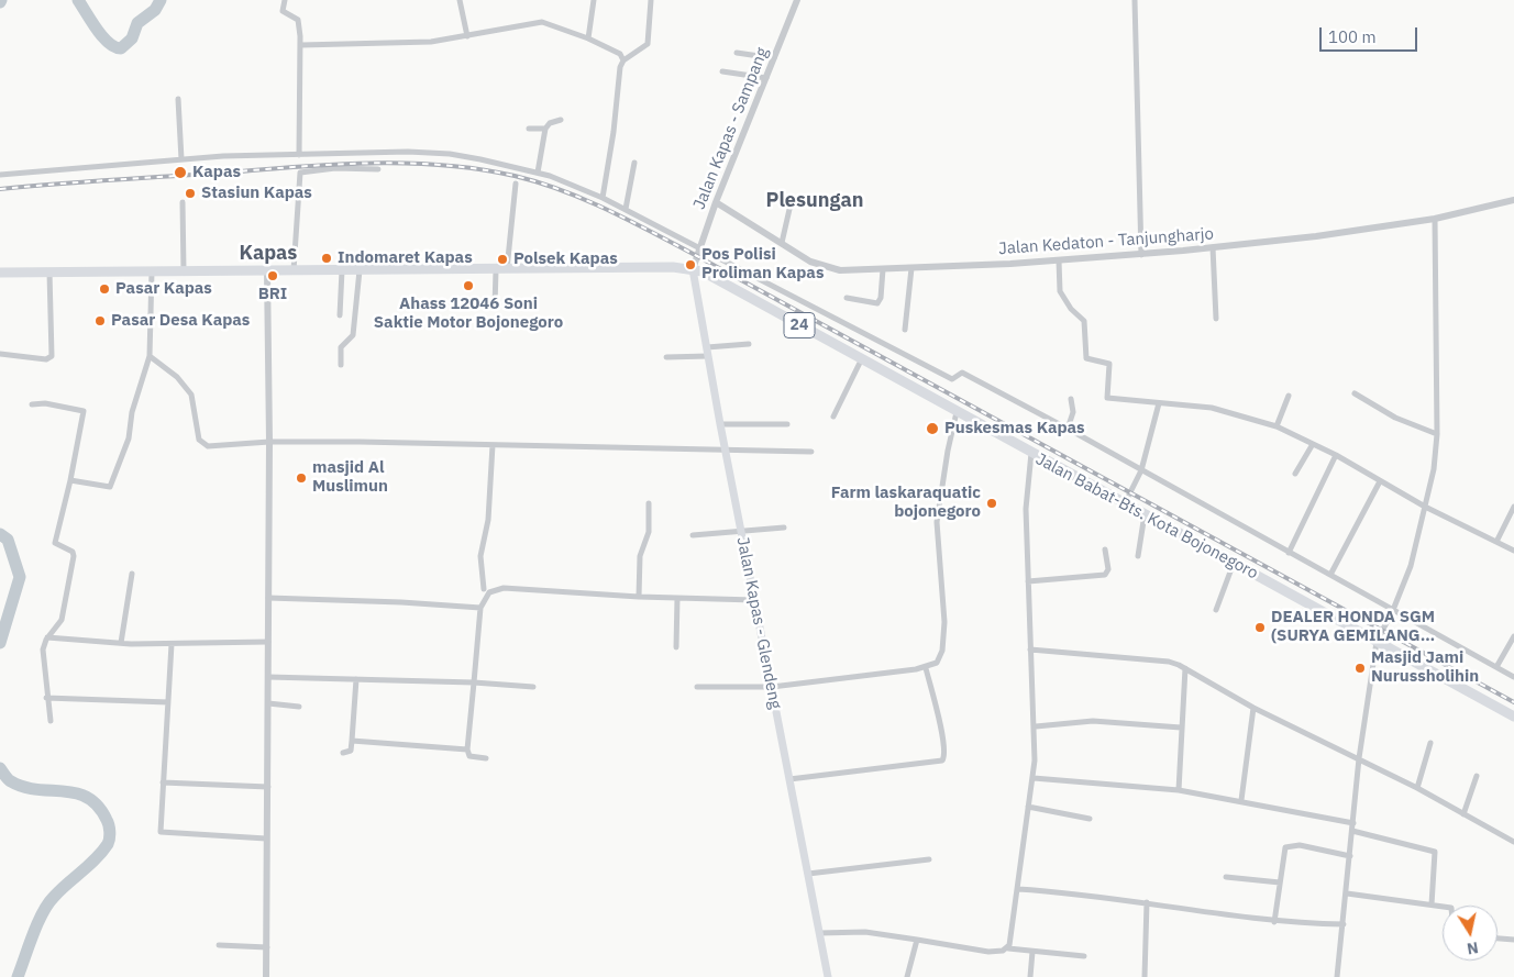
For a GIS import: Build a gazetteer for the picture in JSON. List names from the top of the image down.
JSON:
{
  "streets": {
    "highway": ["24", "Jalan Babat-Bts. Kota Bojonegoro"],
    "main road": ["Jalan Kapas - Glendeng"],
    "street": ["Jalan Kapas - Sampang", "Jalan Kedaton - Tanjungharjo"]
  },
  "crossings": [
    ["Jalan Kapas - Sampang", "Jalan Kedaton - Tanjungharjo"],
    ["Jalan Kapas - Sampang", "Jalan Babat-Bts. Kota Bojonegoro"],
    ["Jalan Kapas - Sampang", "Jalan Kapas - Glendeng"],
    ["Jalan Babat-Bts. Kota Bojonegoro", "Jalan Kapas - Glendeng"]
  ],
  "districts": ["Plesungan", "Kapas"],
  "places": [
    "Kapas",
    "Stasiun Kapas",
    "Indomaret Kapas",
    "Polsek Kapas",
    "Pos Polisi Proliman Kapas",
    "BRI",
    "Ahass 12046 Soni Saktie Motor Bojonegoro",
    "Pasar Kapas",
    "Pasar Desa Kapas",
    "Puskesmas Kapas",
    "masjid Al Muslimun",
    "Farm laskaraquatic bojonegoro",
    "DEALER HONDA SGM (SURYA GEMILANG…",
    "Masjid Jami Nurussholihin"
  ],
  "scale_bar": "100 m",
  "north": "bottom"
}
